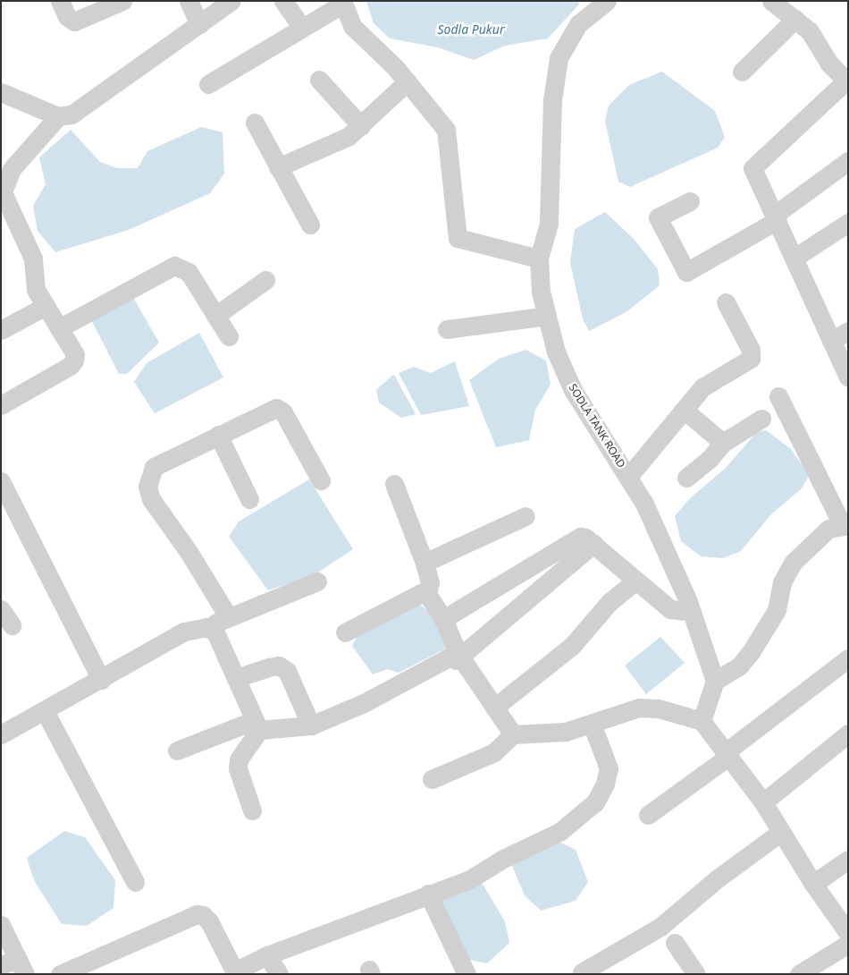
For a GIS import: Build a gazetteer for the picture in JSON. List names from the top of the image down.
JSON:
{
  "streets": {
    "street": ["SODLA TANK ROAD"]
  },
  "water": ["Sodla Pukur"]
}
